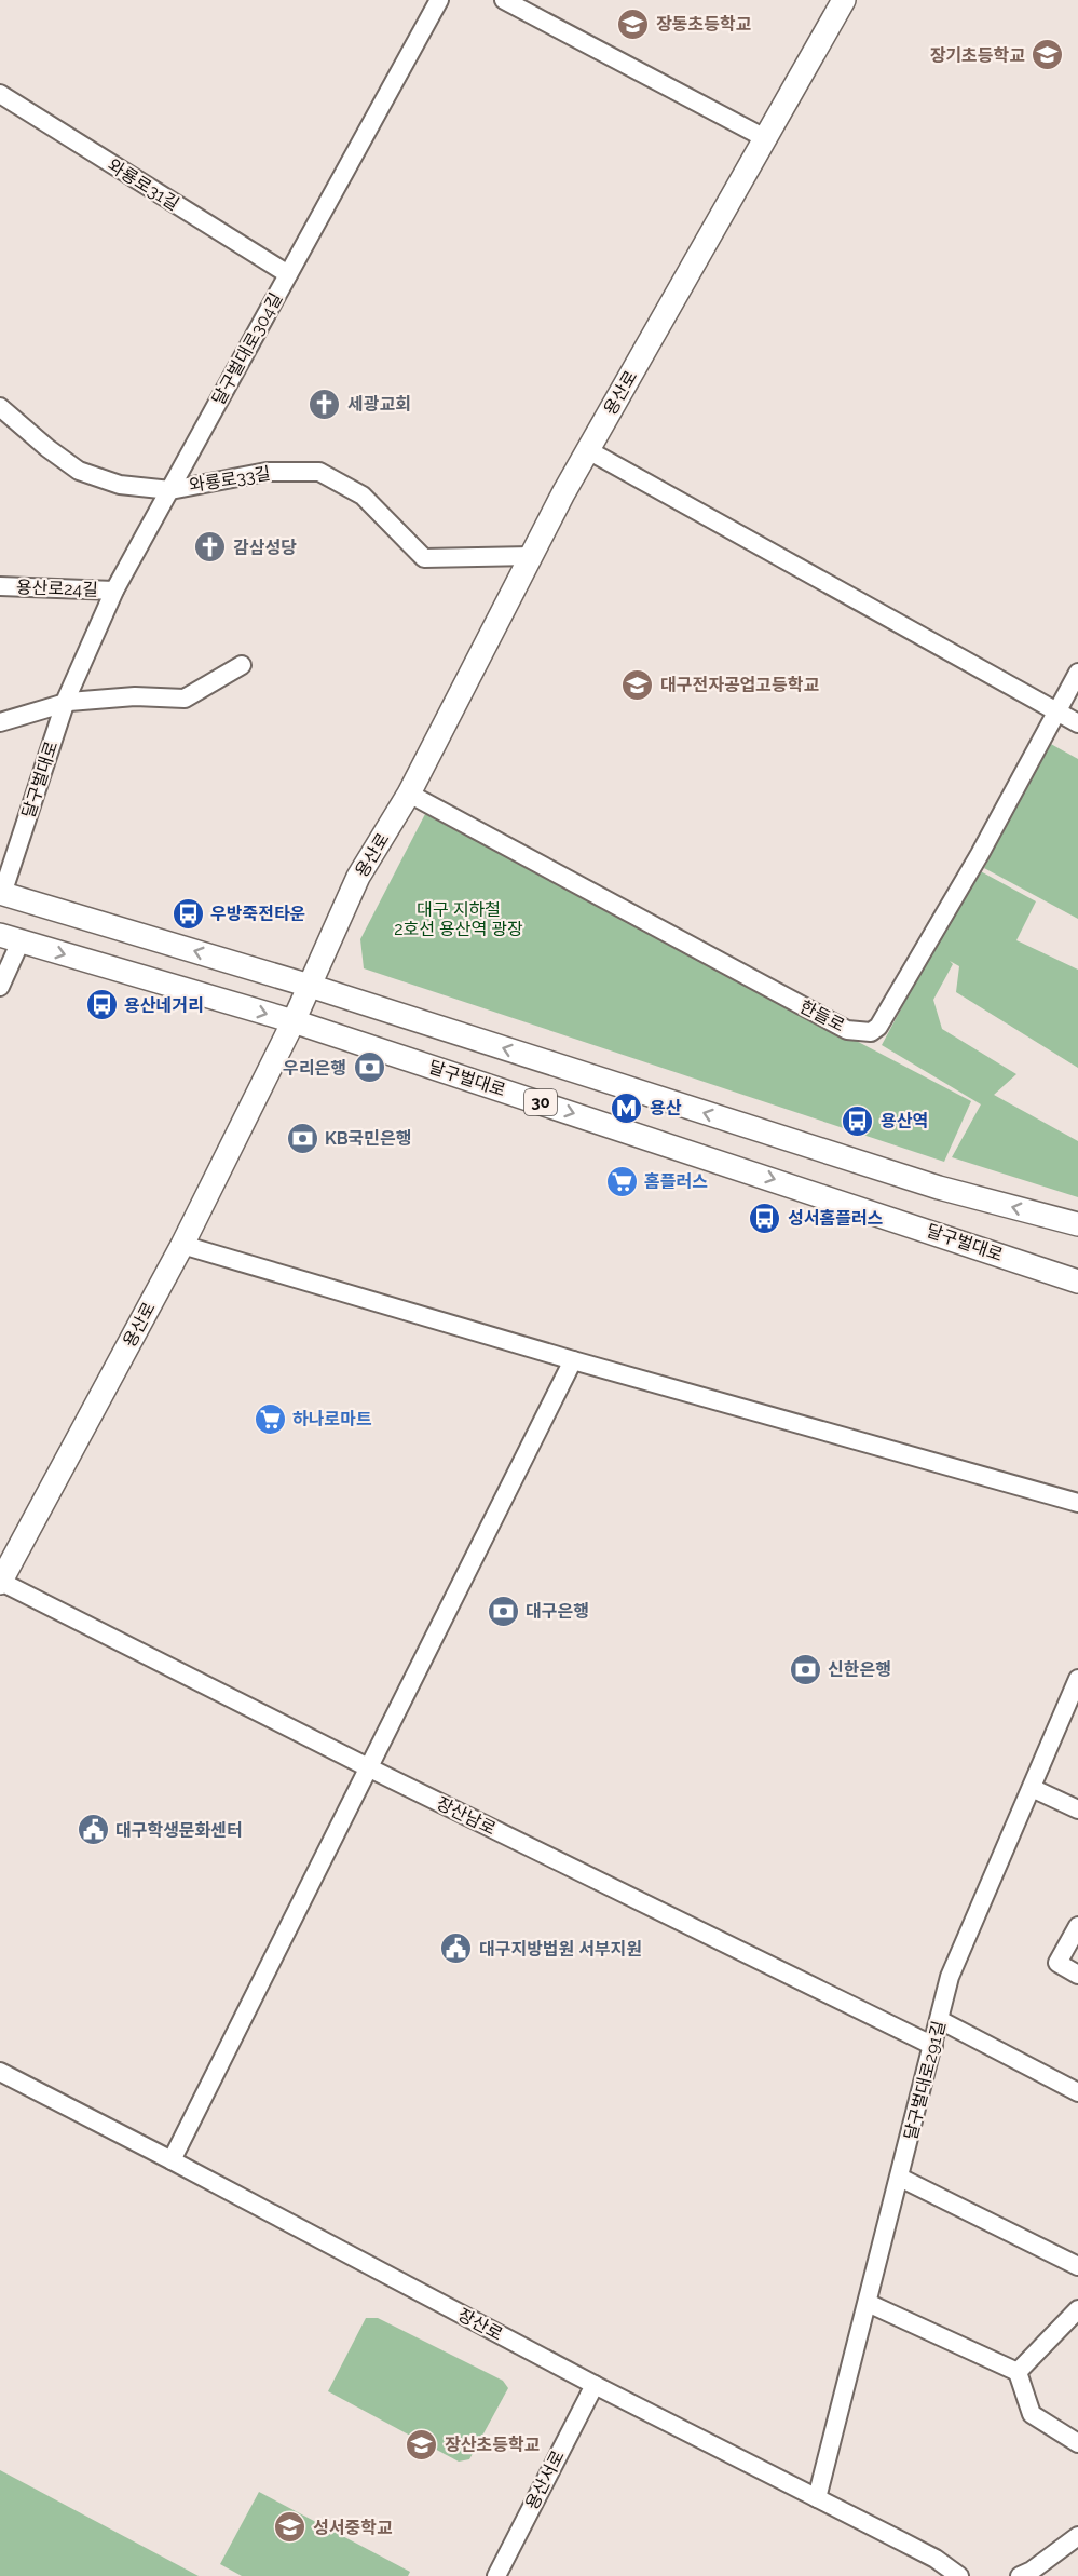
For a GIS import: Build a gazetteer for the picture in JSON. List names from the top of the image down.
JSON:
{
  "streets": {
    "main road": ["용산로", "달구벌대로", "30"],
    "street": [
      "와룡로31길",
      "달구벌대로304길",
      "와룡로33길",
      "용산로24길",
      "한들로",
      "장산남로",
      "달구벌대로291길",
      "장산로",
      "용산서로"
    ]
  },
  "crossings": [
    ["와룡로31길", "달구벌대로304길"],
    ["달구벌대로304길", "와룡로33길"],
    ["달구벌대로304길", "용산로24길"],
    ["달구벌대로304길", "달구벌대로"],
    ["용산로", "와룡로33길"],
    ["용산로", "달구벌대로"],
    ["용산로", "한들로"],
    ["용산로", "장산남로"],
    ["장산남로", "달구벌대로291길"],
    ["달구벌대로291길", "장산로"],
    ["장산로", "용산서로"]
  ],
  "parks": ["대구 지하철 2호선 용산역 광장"],
  "places": {
    "school or university": [
      "장동초등학교",
      "장기초등학교",
      "대구전자공업고등학교",
      "장산초등학교",
      "성서중학교"
    ],
    "church": ["세광교회", "감삼성당"],
    "bus stop": [
      "우방죽전타운",
      "용산네거리",
      "용산역",
      "성서홈플러스"
    ],
    "bank": [
      "우리은행",
      "KB국민은행",
      "대구은행",
      "신한은행"
    ],
    "metro station": ["용산"],
    "supermarket": ["홈플러스", "하나로마트"],
    "public building": ["대구학생문화센터", "대구지방법원 서부지원"]
  }
}
